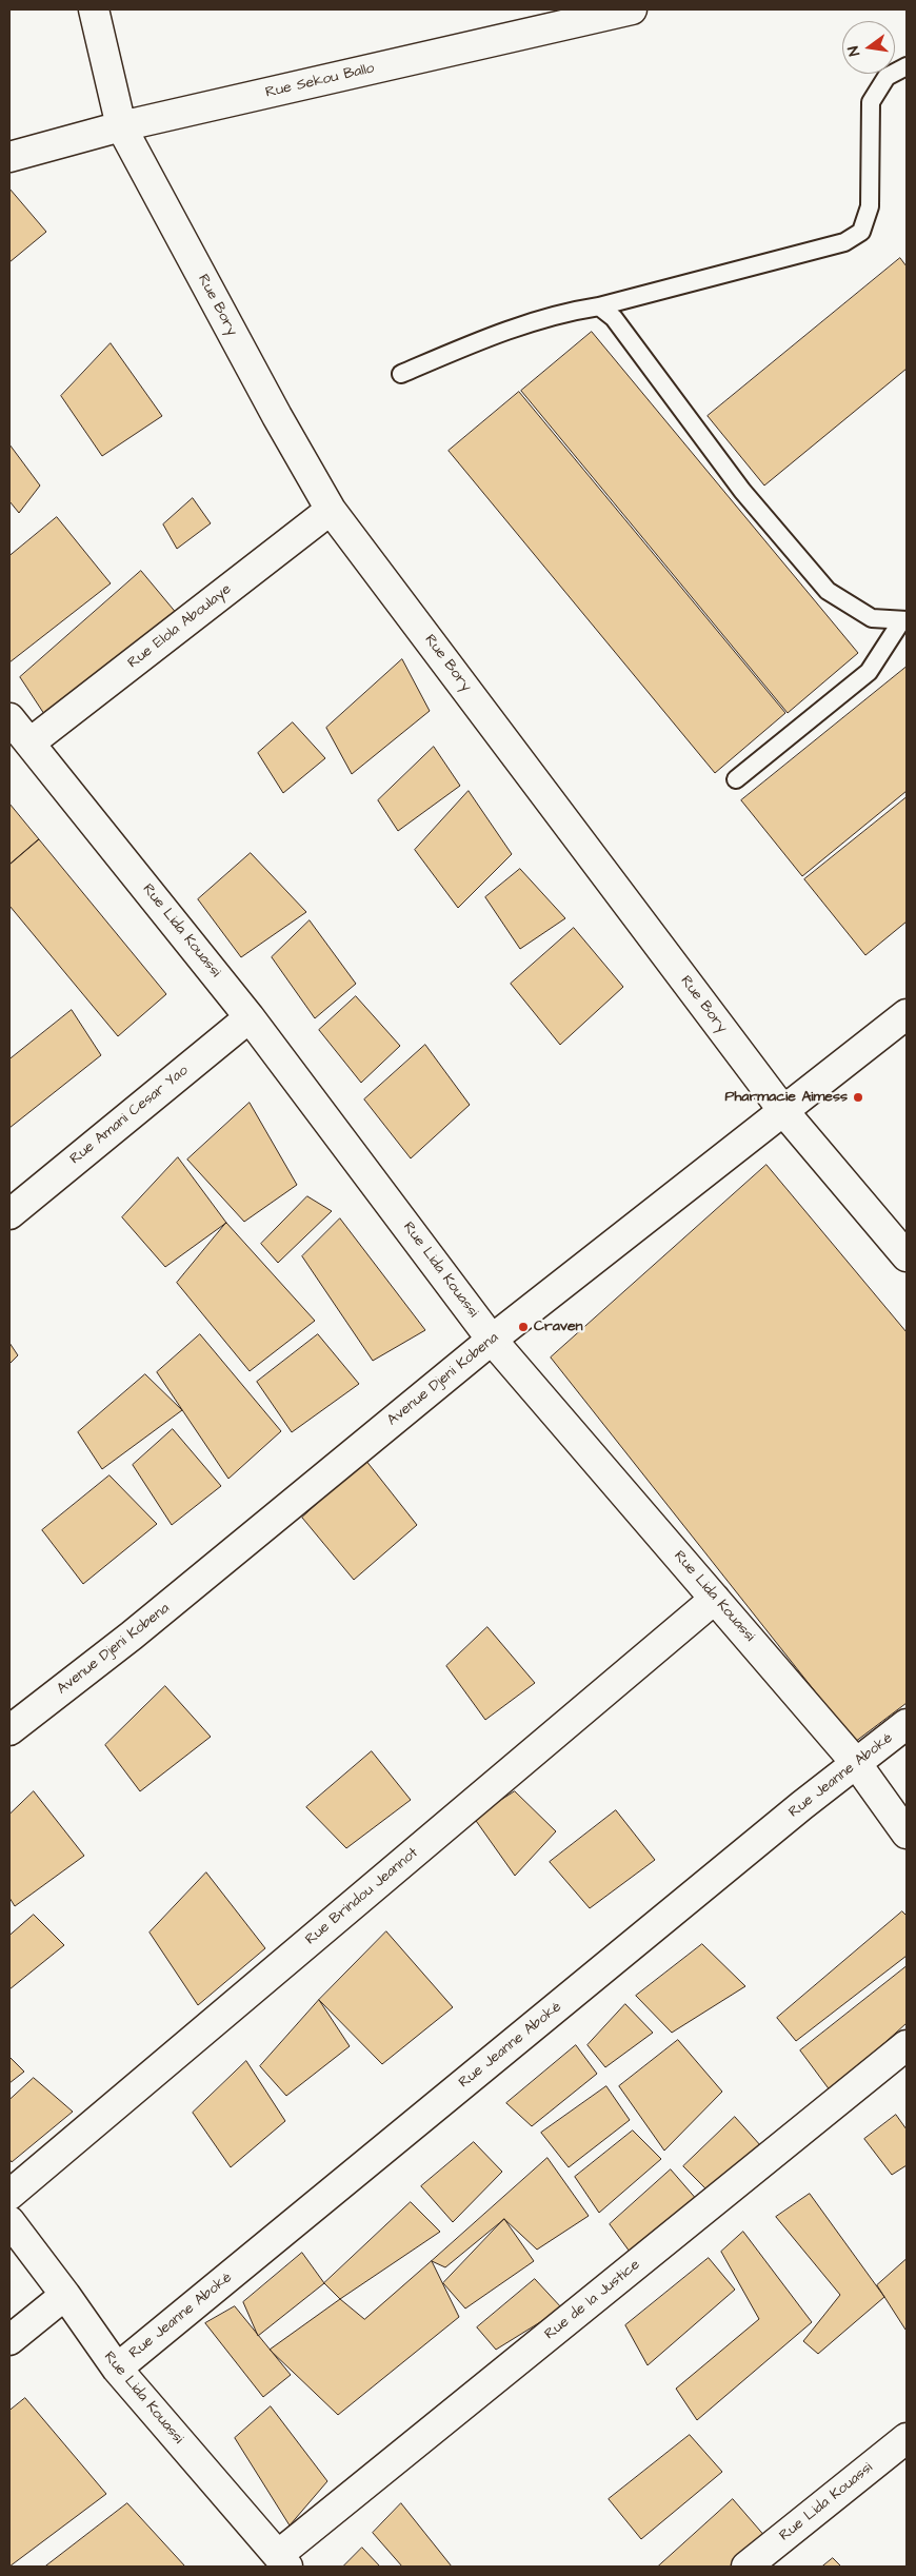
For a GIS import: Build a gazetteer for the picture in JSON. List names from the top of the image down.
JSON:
{
  "streets": {
    "street": [
      "Rue Sekou Ballo",
      "Rue Bory",
      "Rue Elola Aboulaye",
      "Rue Lida Kouassi",
      "Rue Amani Cesar Yao",
      "Avenue Djeni Kobena",
      "Rue Jeanne Aboké",
      "Rue Brindou Jeannot",
      "Rue de la Justice"
    ]
  },
  "crossings": [
    ["Rue Sekou Ballo", "Rue Bory"],
    ["Rue Bory", "Rue Elola Aboulaye"],
    ["Rue Bory", "Avenue Djeni Kobena"],
    ["Rue Elola Aboulaye", "Rue Lida Kouassi"],
    ["Rue Lida Kouassi", "Rue Amani Cesar Yao"],
    ["Rue Lida Kouassi", "Avenue Djeni Kobena"],
    ["Rue Lida Kouassi", "Rue Jeanne Aboké"],
    ["Rue Lida Kouassi", "Rue Brindou Jeannot"],
    ["Rue Lida Kouassi", "Rue de la Justice"]
  ],
  "places": ["Pharmacie Aimess", "Craven"],
  "north": "left"
}
